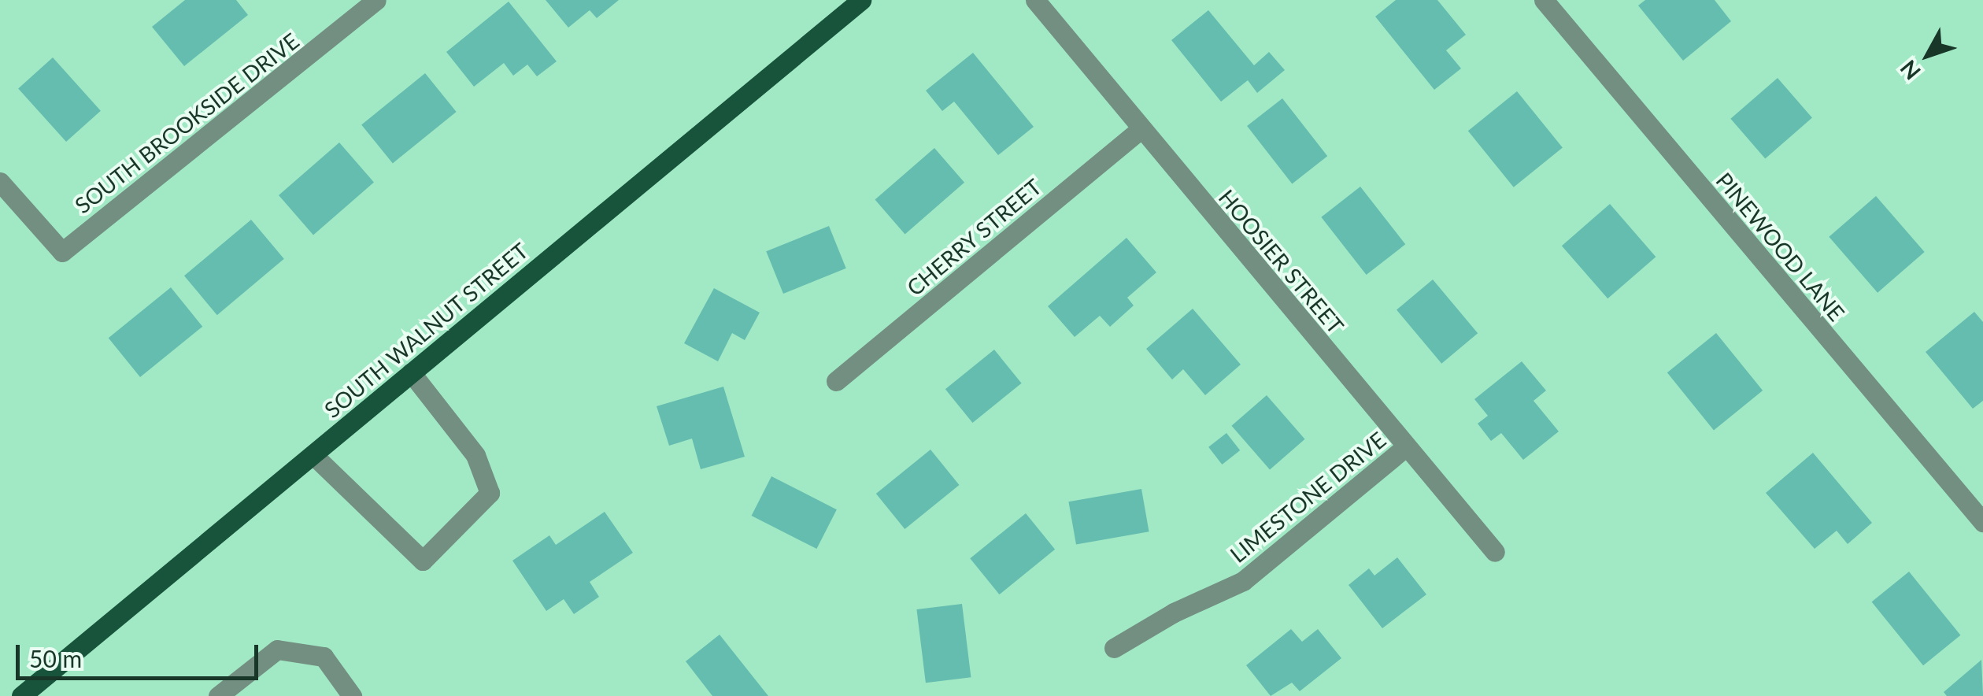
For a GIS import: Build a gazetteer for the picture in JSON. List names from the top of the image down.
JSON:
{
  "streets": {
    "main road": ["SOUTH WALNUT STREET"],
    "street": [
      "SOUTH BROOKSIDE DRIVE",
      "CHERRY STREET",
      "PINEWOOD LANE",
      "HOOSIER STREET",
      "LIMESTONE DRIVE"
    ]
  },
  "crossings": [
    ["CHERRY STREET", "HOOSIER STREET"],
    ["HOOSIER STREET", "LIMESTONE DRIVE"]
  ],
  "scale_bar": "50 m",
  "north": "bottom left"
}
